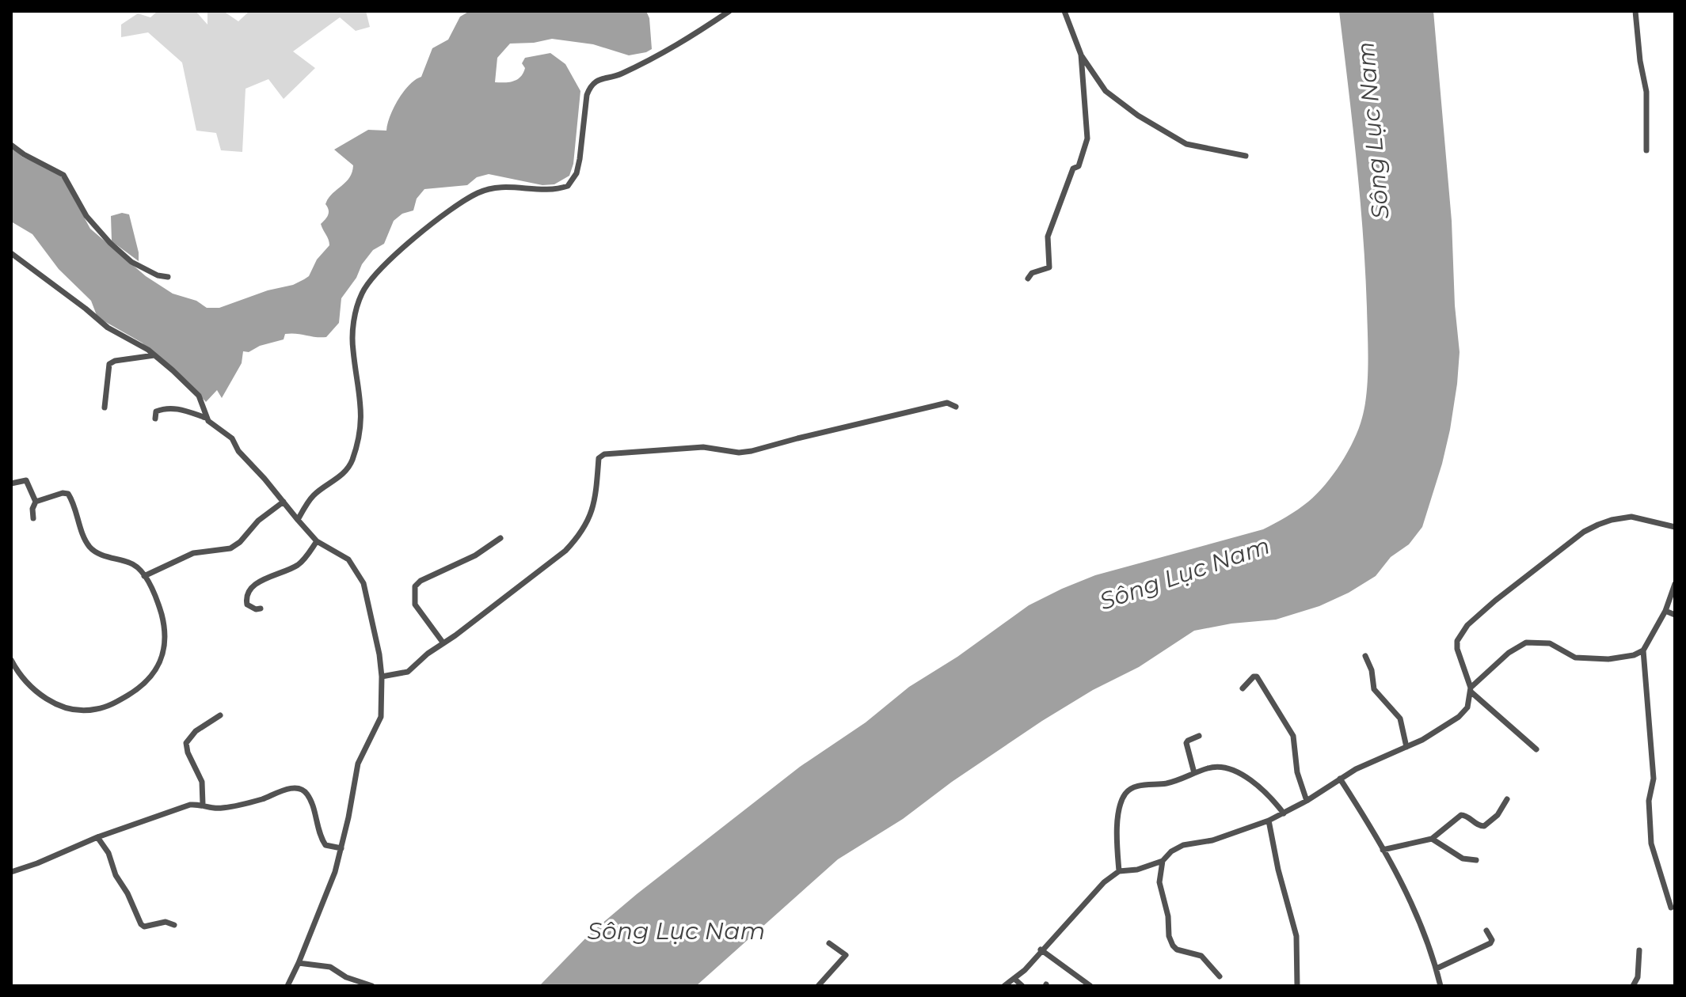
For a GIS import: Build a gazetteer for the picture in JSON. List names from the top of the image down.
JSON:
{
  "water": ["Sông Lục Nam"]
}
